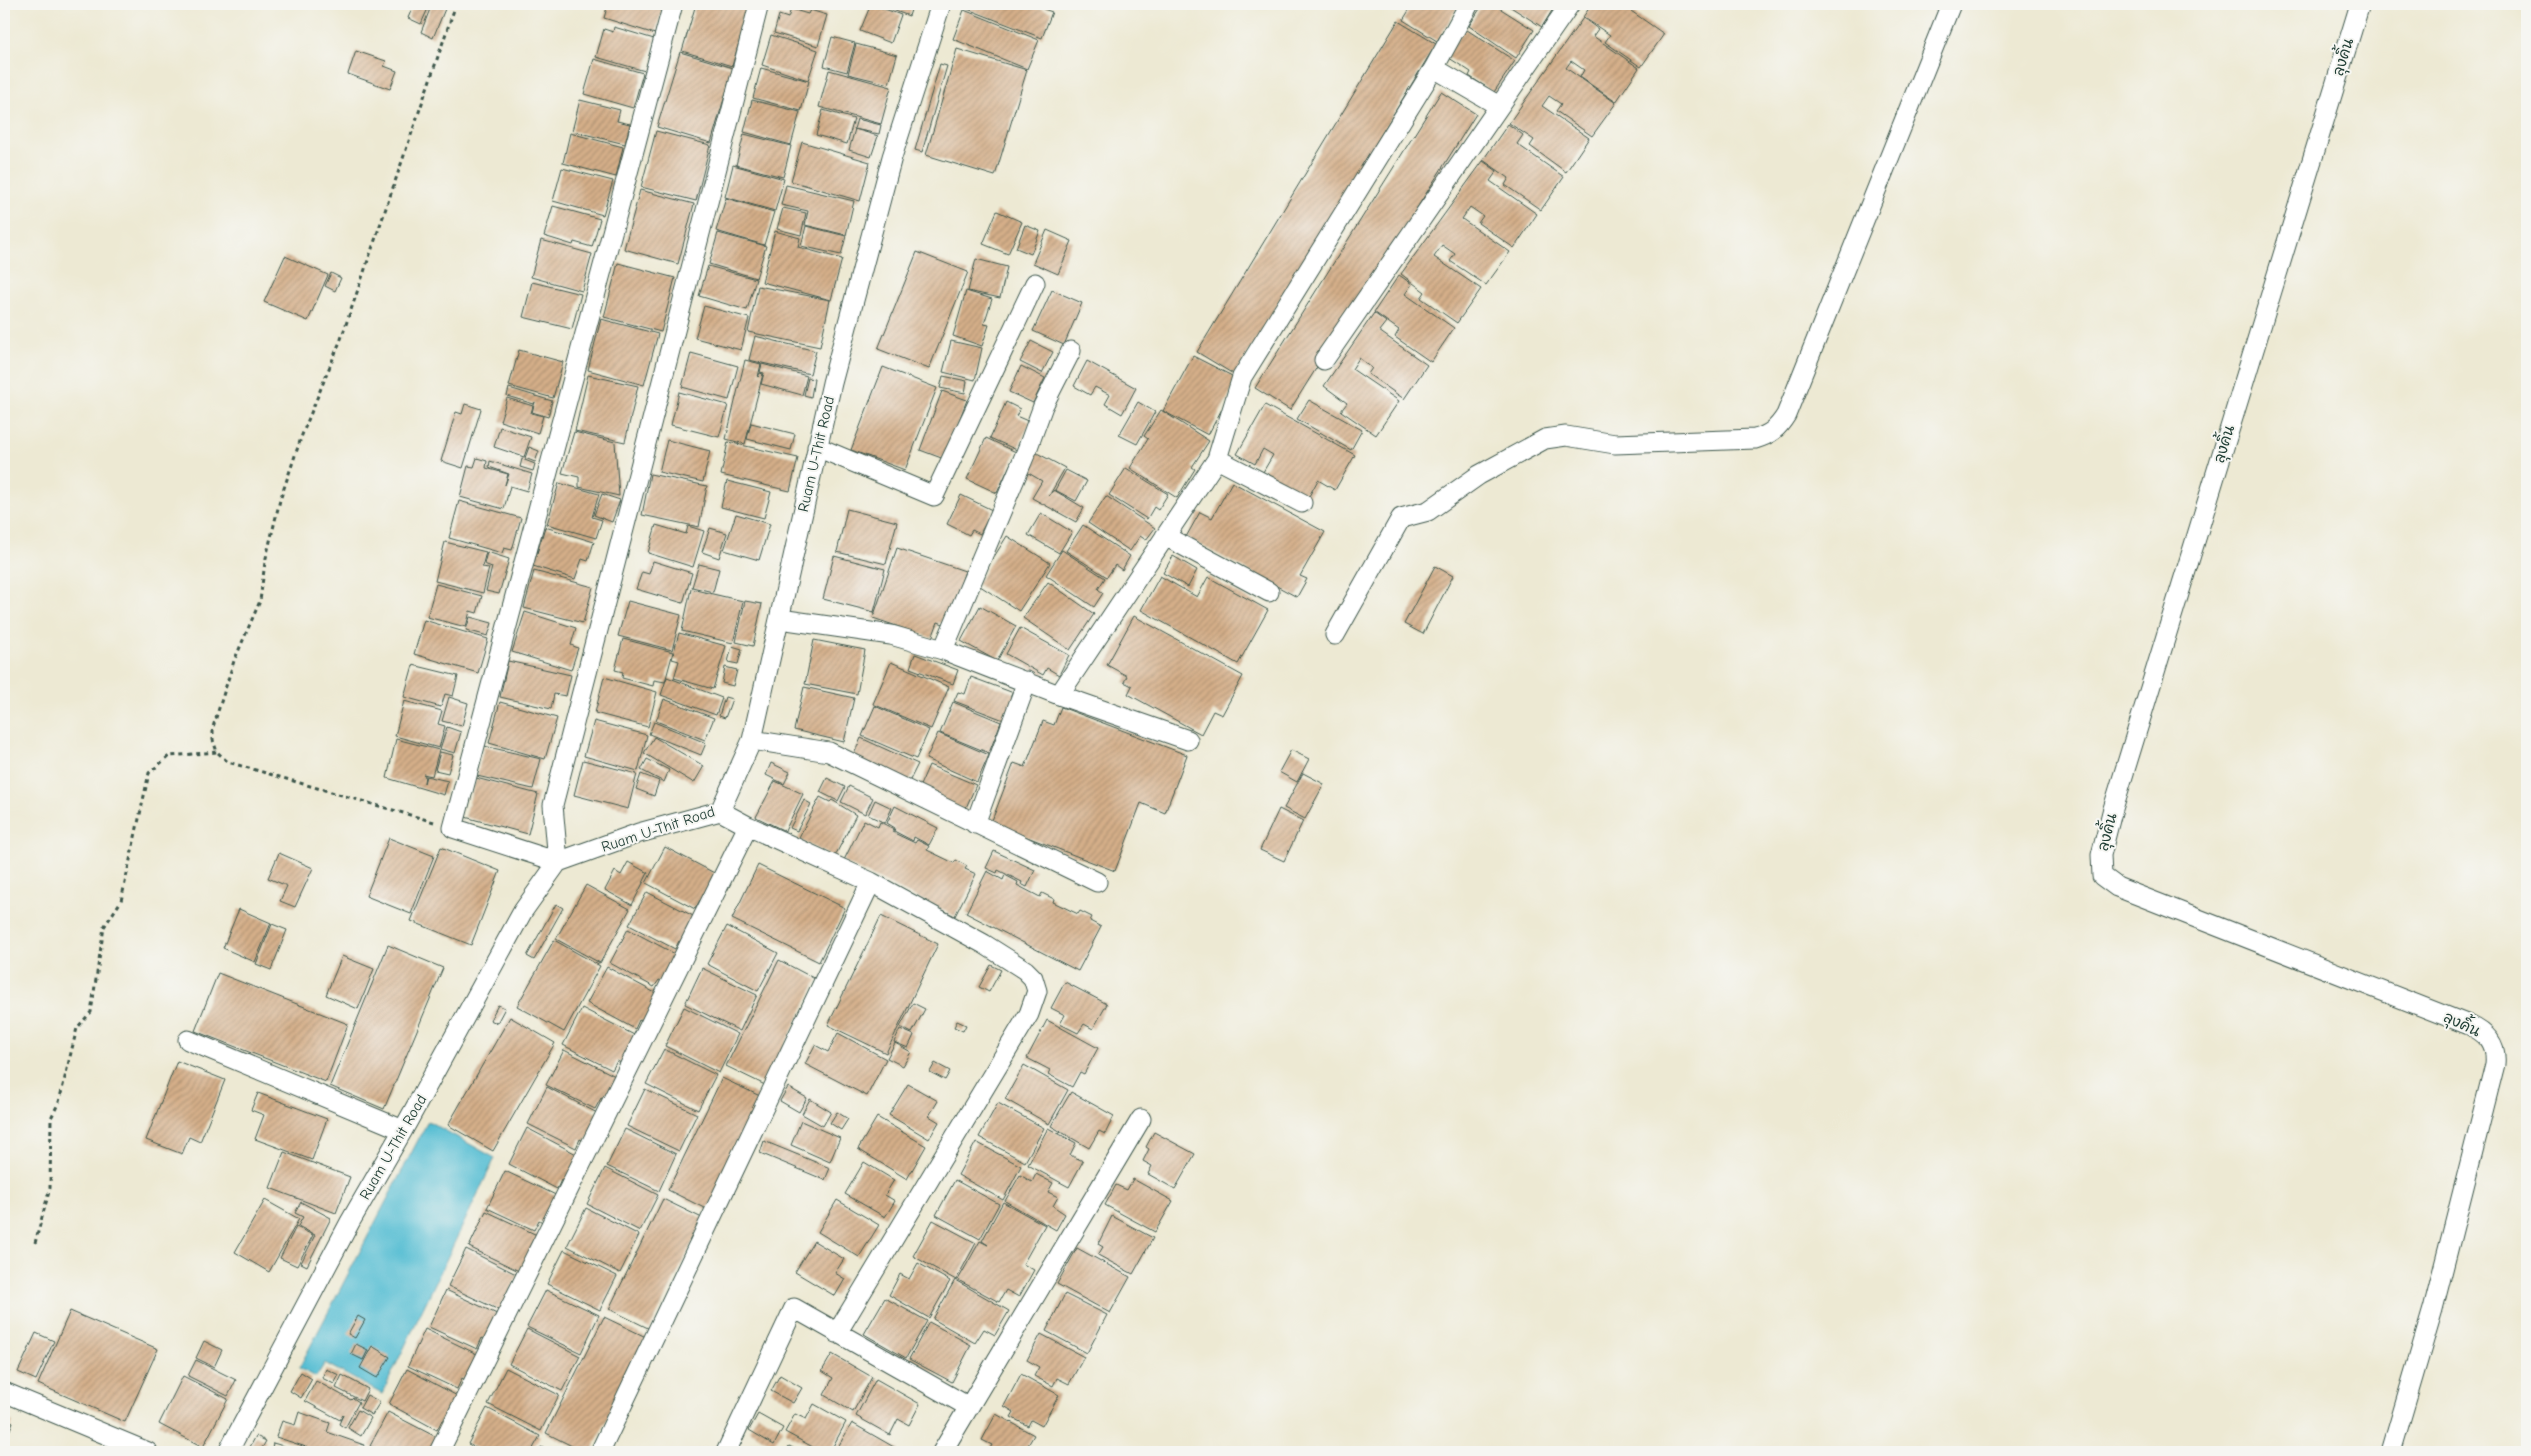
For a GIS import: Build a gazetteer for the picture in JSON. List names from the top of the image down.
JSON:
{
  "streets": {
    "street": ["ลุงคิ้น", "Ruam U-Thit Road"]
  }
}
